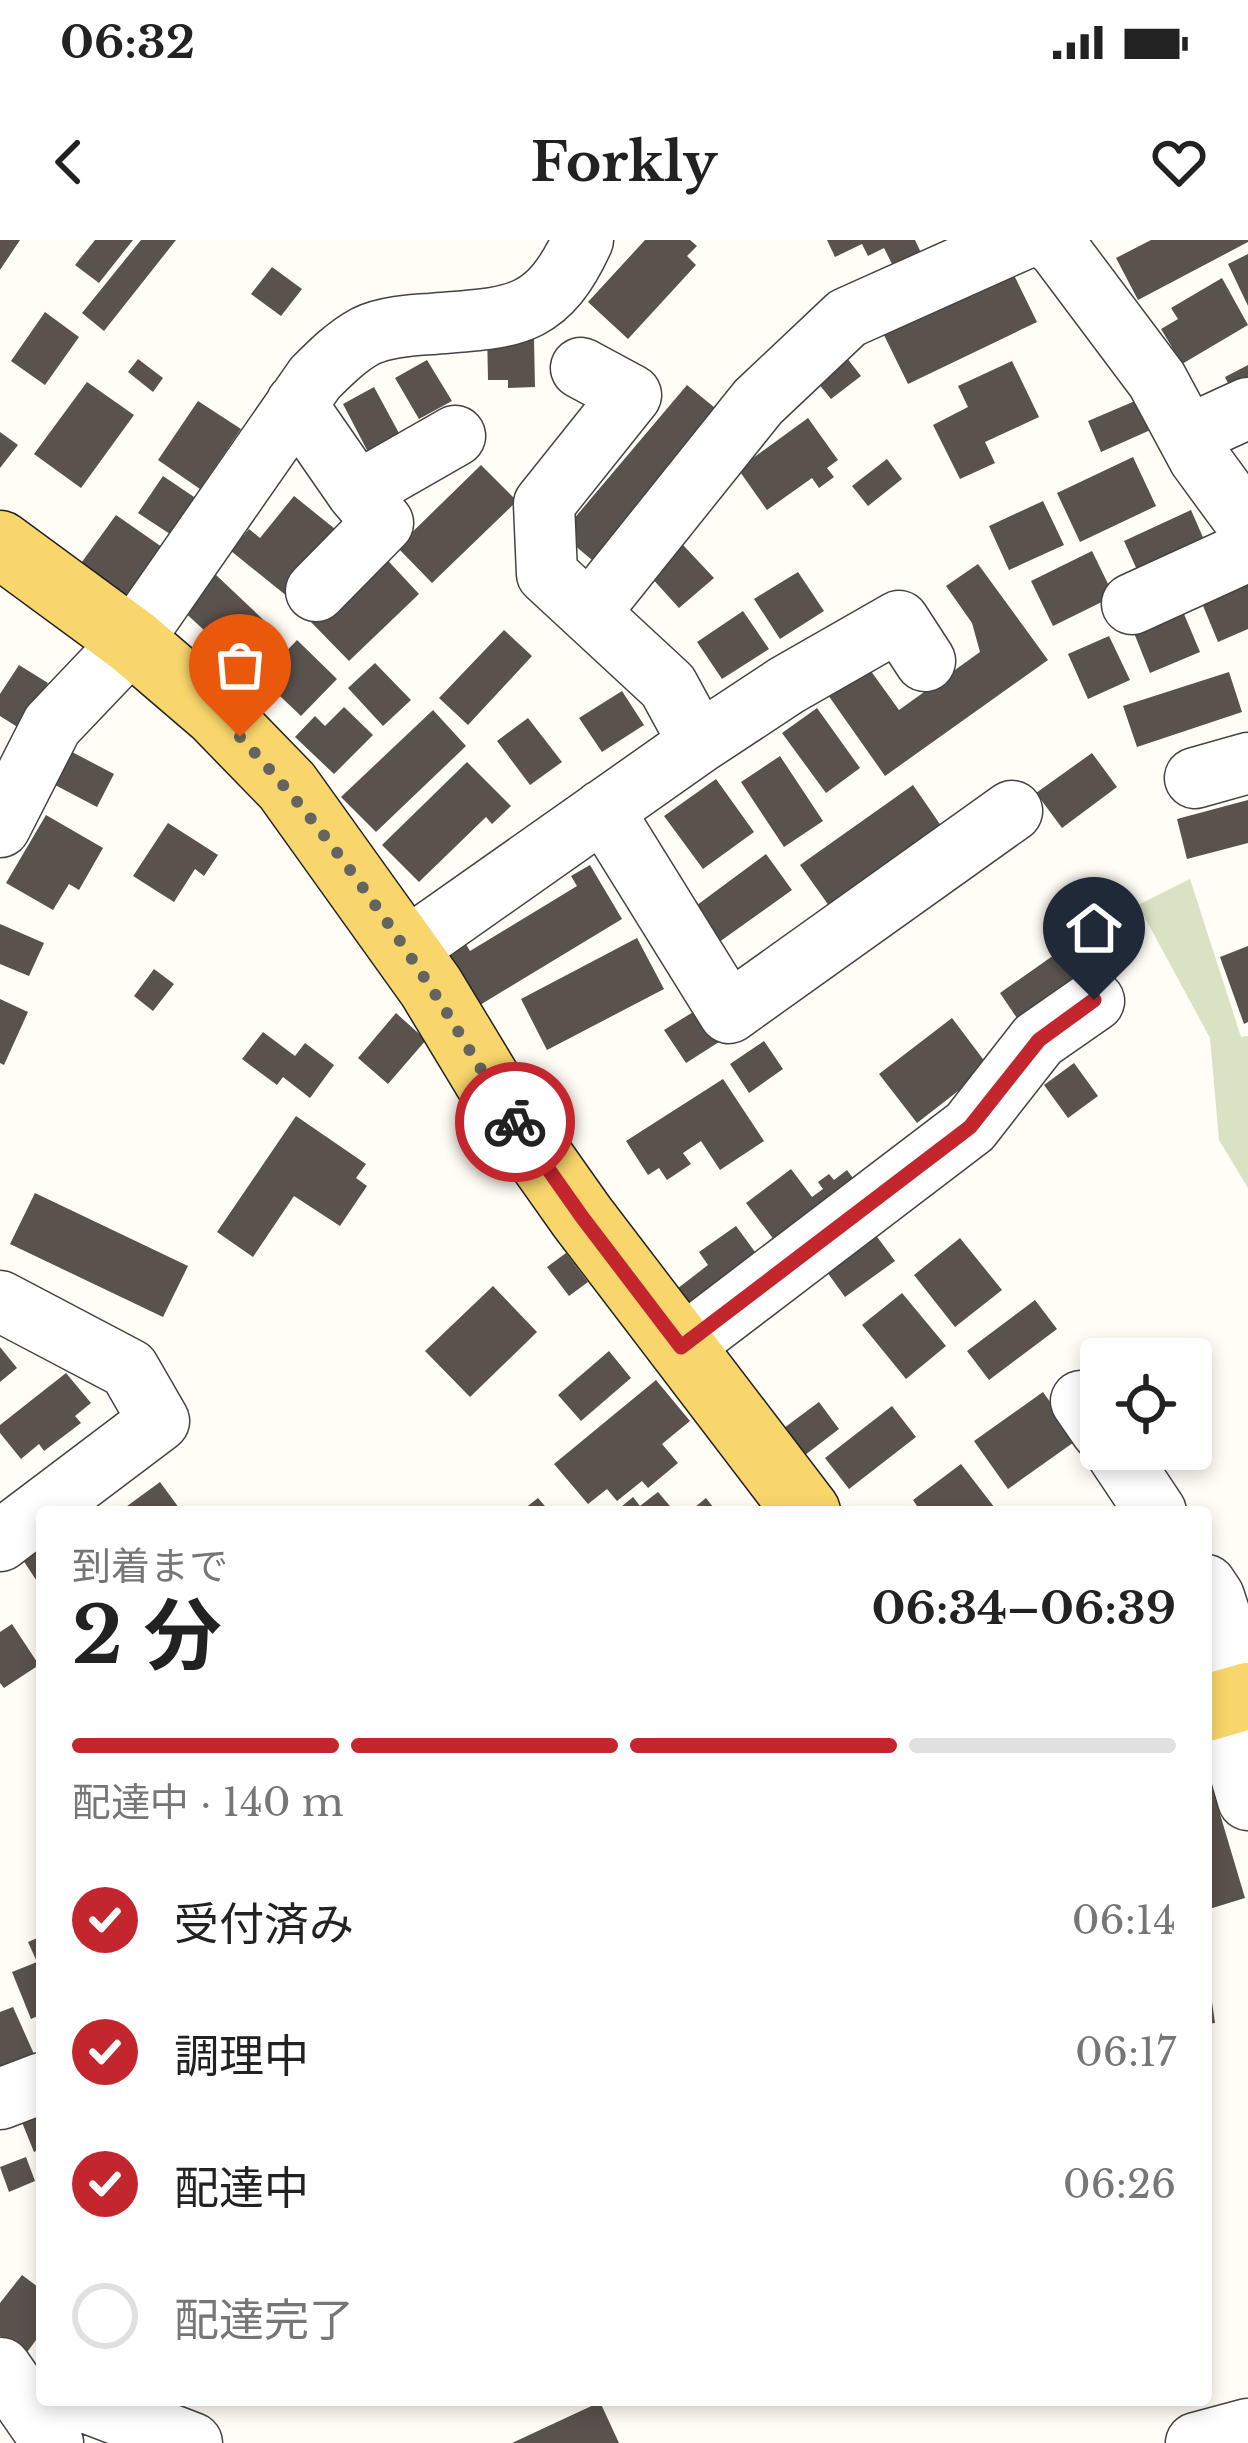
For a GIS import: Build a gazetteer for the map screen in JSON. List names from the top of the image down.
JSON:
{
  "page": {
    "status": "06:32",
    "header": "Forkly",
    "heading": ["2 分", "到着まで", "06:34–06:39"],
    "bar": "配達中 · 140 m",
    "list": [
      ["受付済み", "06:14"],
      ["調理中", "06:17"],
      ["配達中", "06:26"],
      "配達完了"
    ]
  }
}
